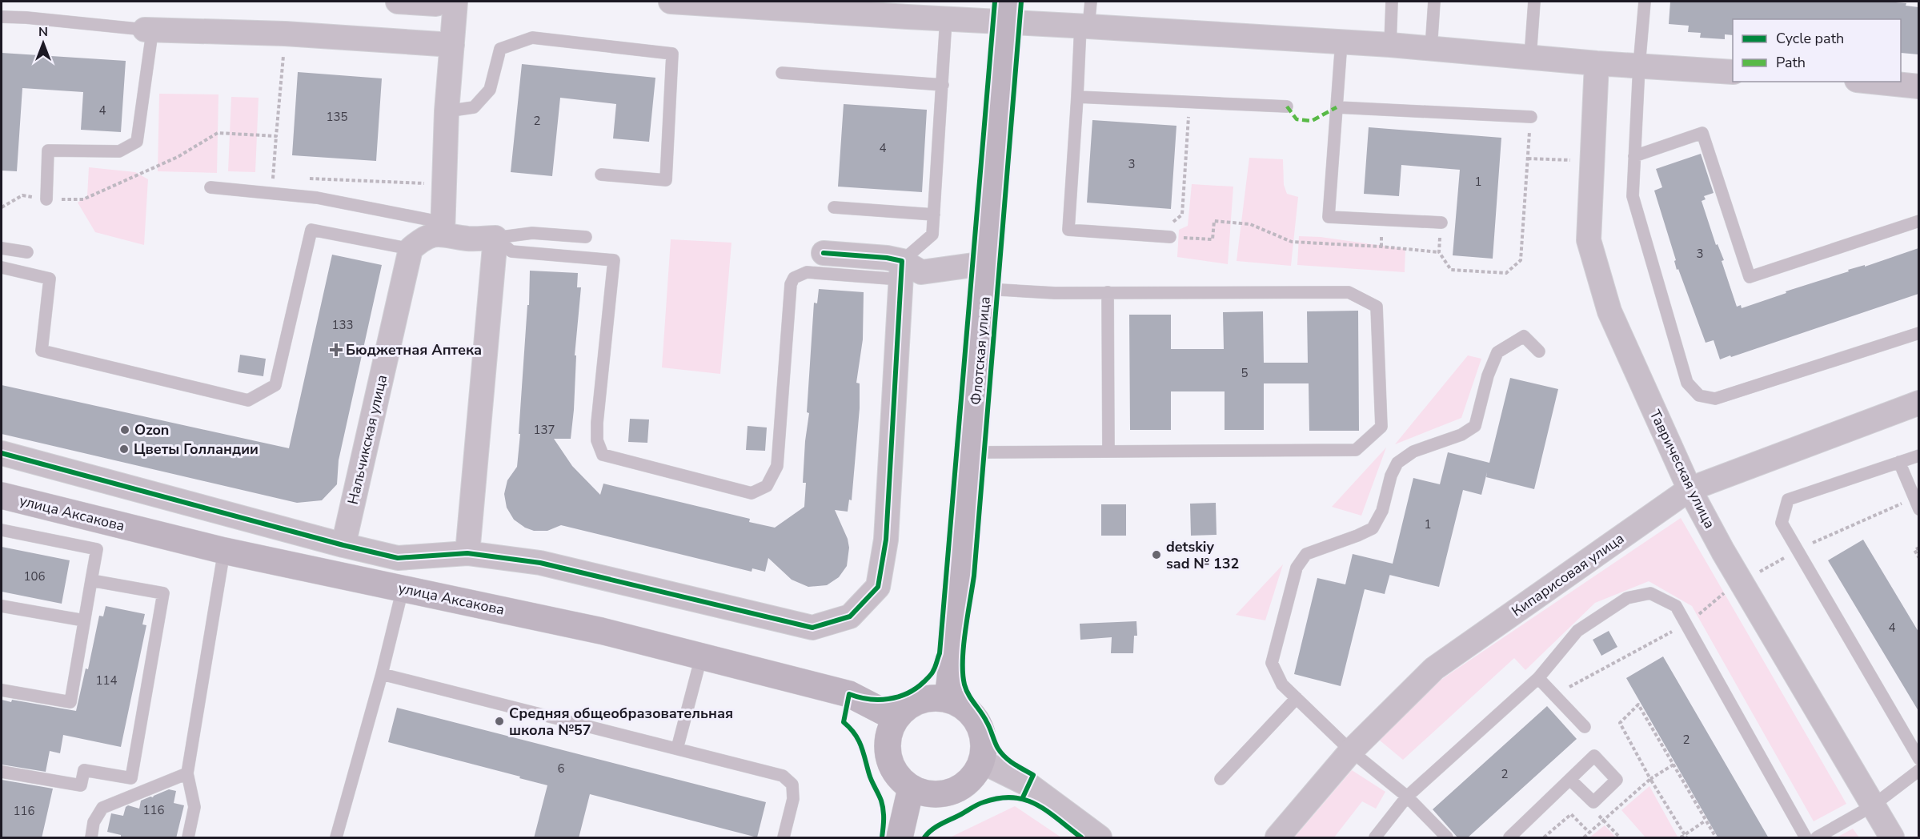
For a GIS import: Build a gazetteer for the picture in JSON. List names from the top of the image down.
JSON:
{
  "streets": {
    "street": [
      "Флотская улица",
      "Нальчикская улица",
      "Таврическая улица",
      "улица Аксакова",
      "Кипарисовая улица"
    ]
  },
  "crossings": [
    ["Флотская улица", "улица Аксакова"],
    ["Таврическая улица", "Кипарисовая улица"]
  ],
  "places": {
    "health": ["Бюджетная Аптека"],
    "other": [
      "Ozon",
      "Цветы Голландии",
      "detskiy sad № 132",
      "Средняя общеобразовательная школа №57"
    ]
  },
  "house_numbers": [
    "4",
    "135",
    "2",
    "4",
    "3",
    "1",
    "3",
    "133",
    "5",
    "137",
    "1",
    "106",
    "4",
    "114",
    "2",
    "6",
    "2",
    "116",
    "116"
  ],
  "legend": ["Cycle path", "Path"],
  "north": "top"
}
